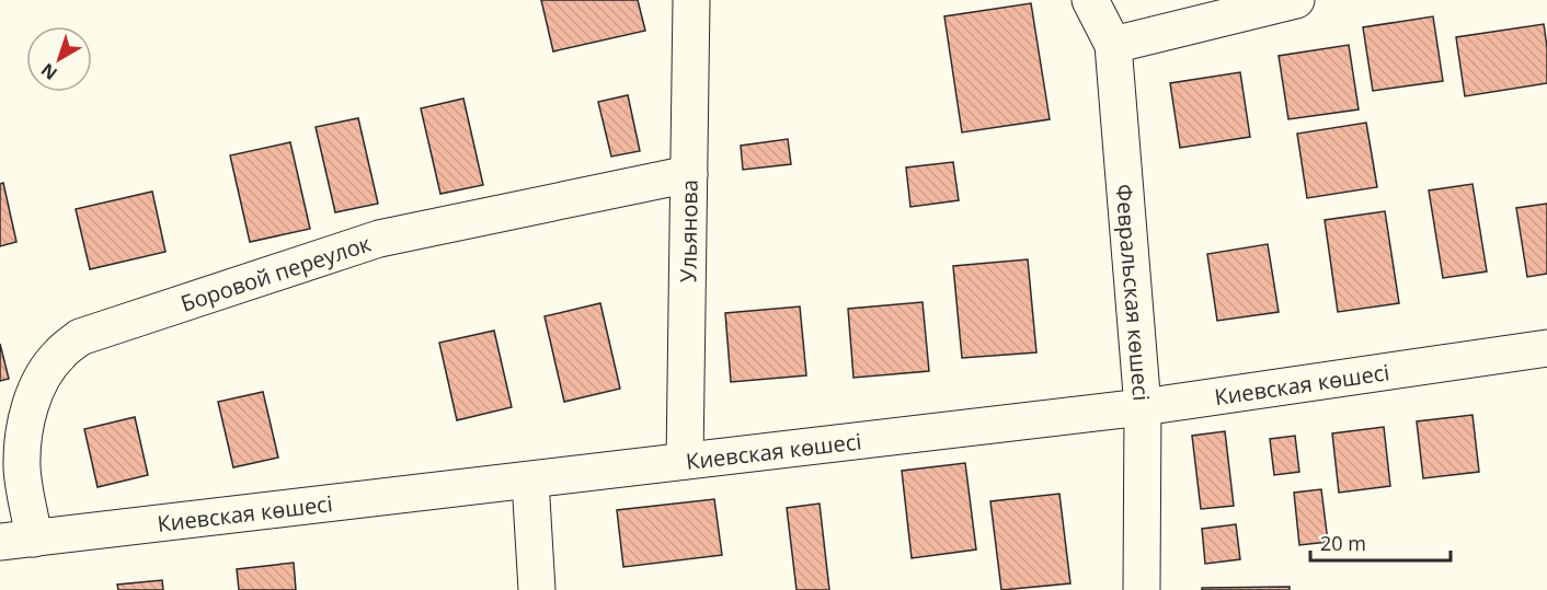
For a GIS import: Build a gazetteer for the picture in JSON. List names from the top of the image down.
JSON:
{
  "streets": {
    "street": [
      "Ульянова",
      "Боровой переулок",
      "Февральская көшесі",
      "Киевская көшесі"
    ]
  },
  "crossings": [
    ["Ульянова", "Боровой переулок"],
    ["Ульянова", "Киевская көшесі"],
    ["Боровой переулок", "Киевская көшесі"],
    ["Февральская көшесі", "Киевская көшесі"]
  ],
  "scale_bar": "20 m",
  "north": "bottom left"
}
